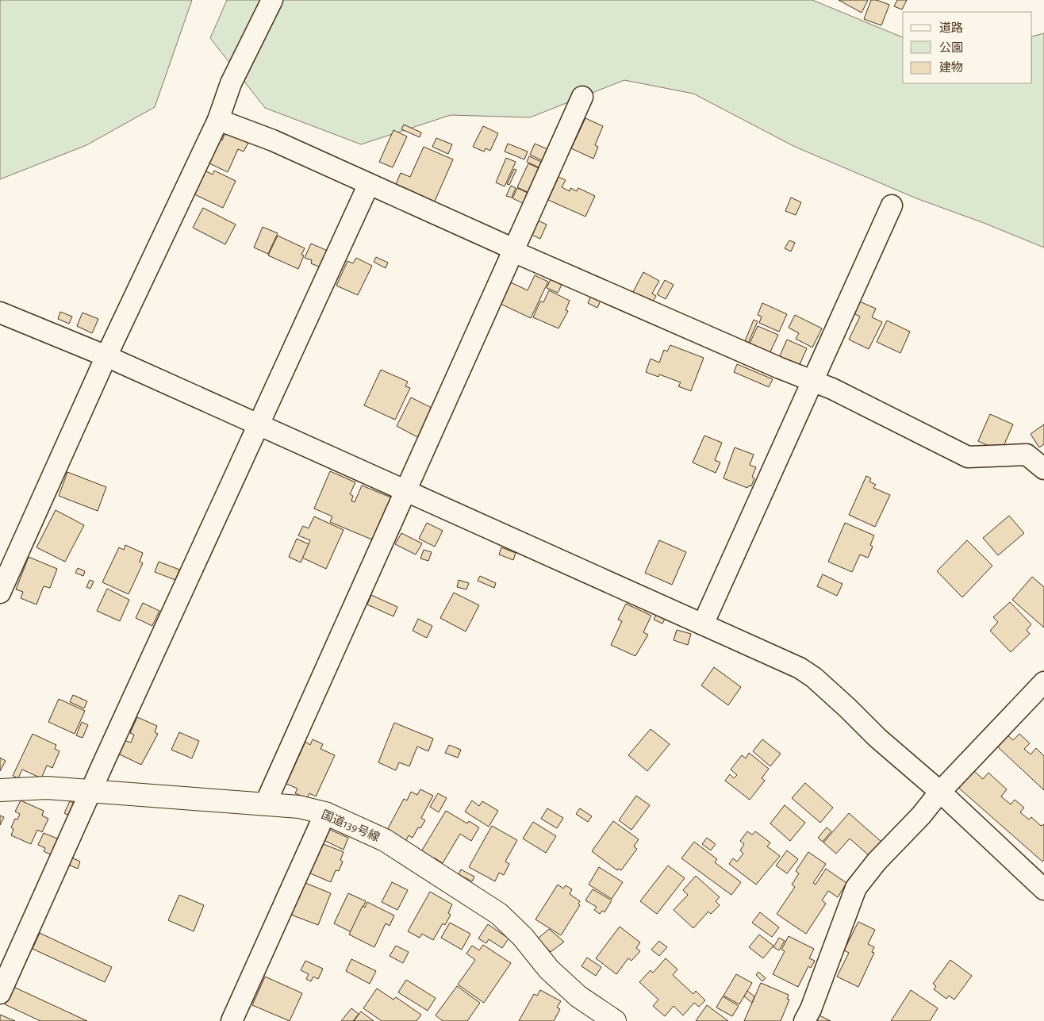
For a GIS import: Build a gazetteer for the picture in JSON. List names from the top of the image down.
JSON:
{
  "streets": {
    "highway": ["国道139号線"]
  },
  "legend": ["道路", "公園", "建物"]
}
